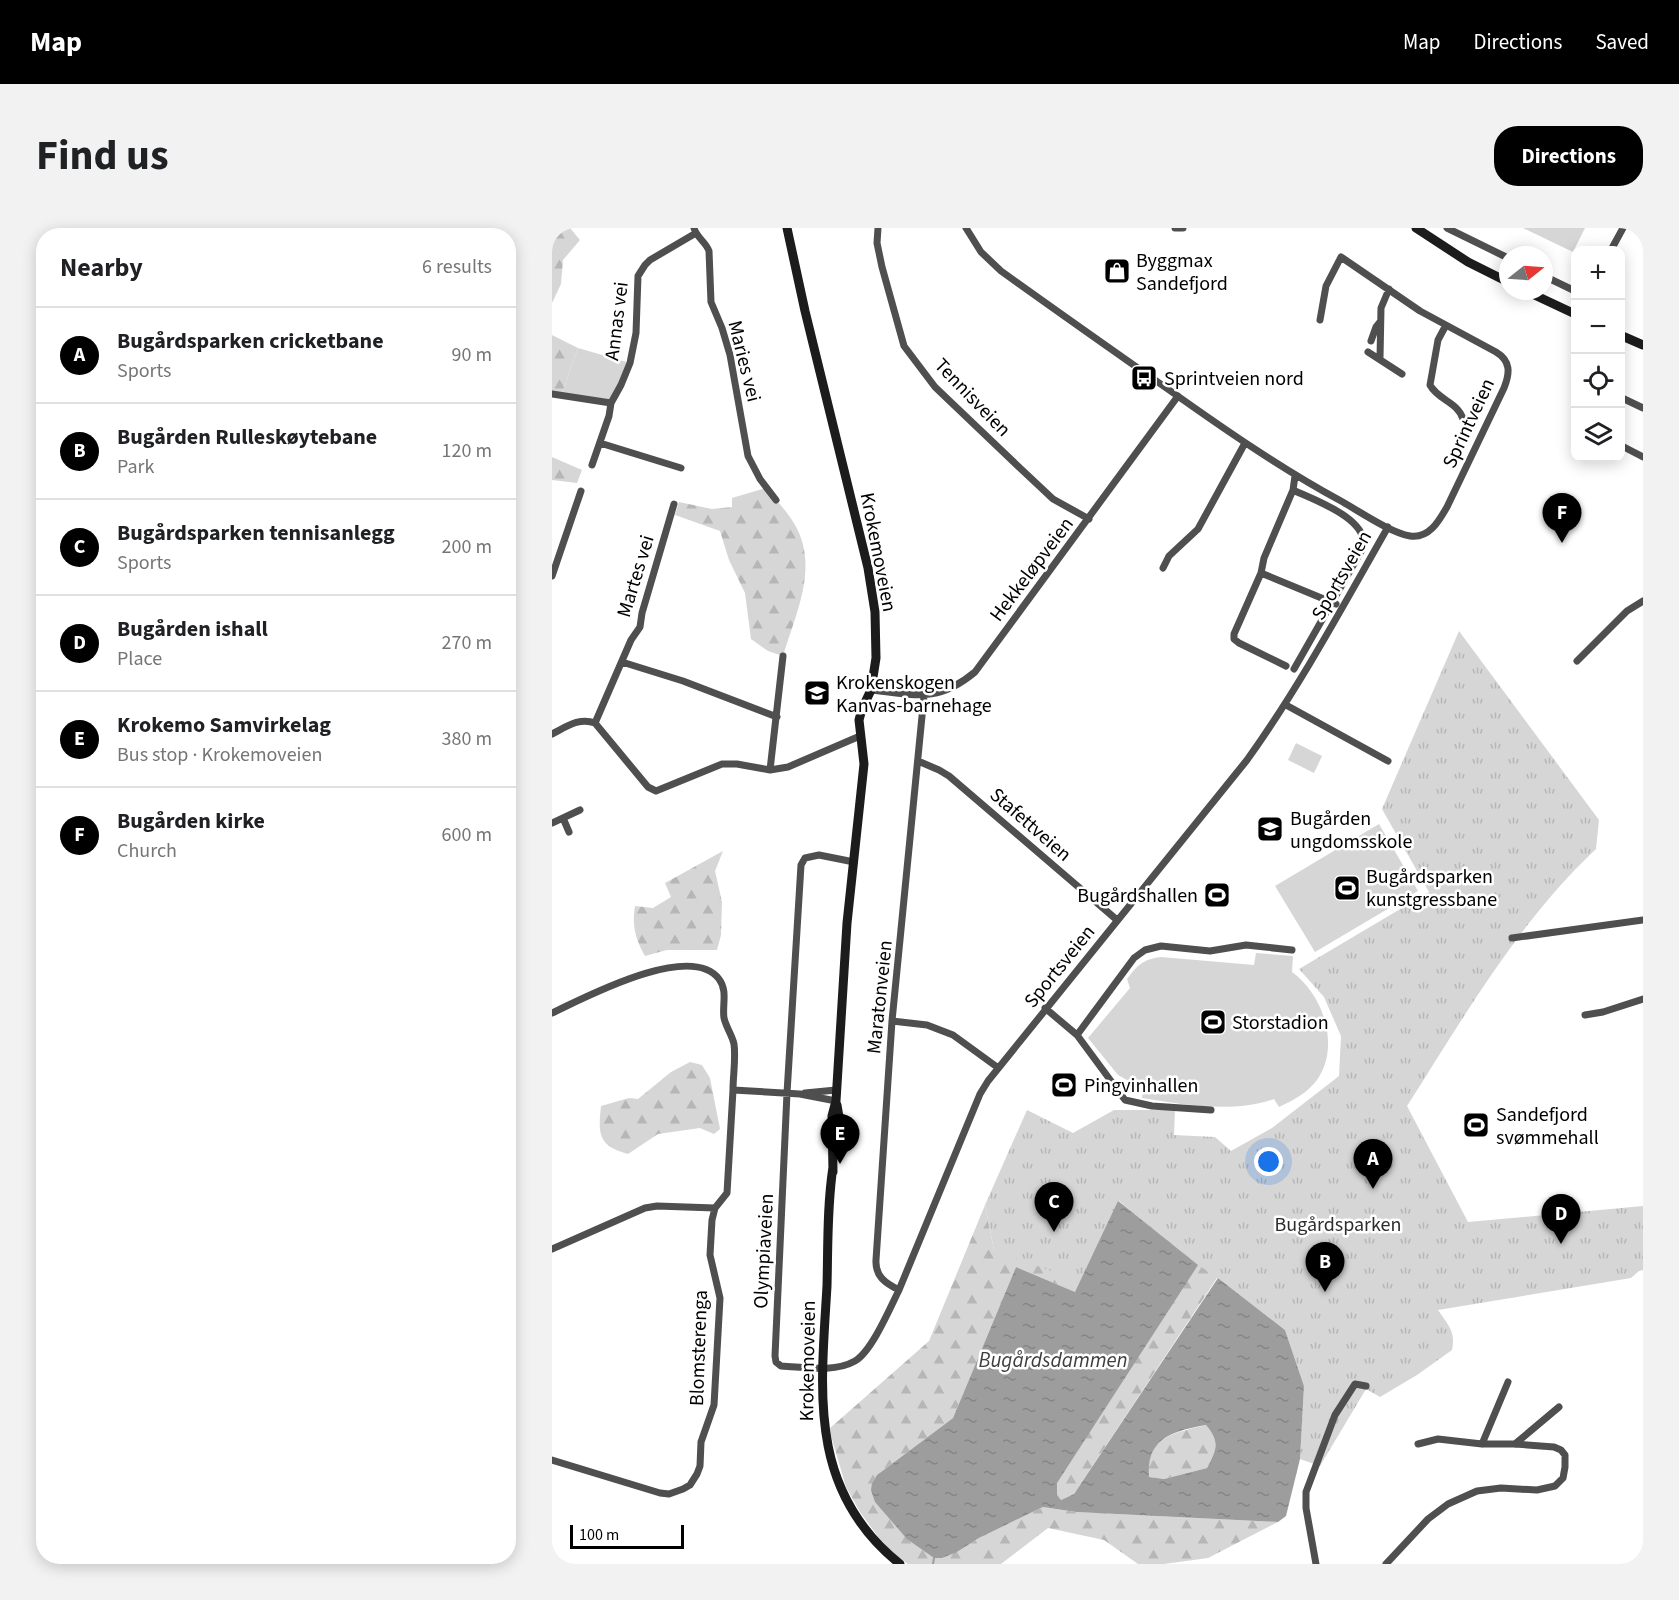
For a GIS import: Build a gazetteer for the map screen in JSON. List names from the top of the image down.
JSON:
{
  "streets": {
    "main road": ["Krokemoveien"],
    "street": [
      "Annas vei",
      "Maries vei",
      "Tennisveien",
      "Sprintveien",
      "Hekkeløpveien",
      "Sportsveien",
      "Martes vei",
      "Stafettveien",
      "Maratonveien",
      "Olympiaveien",
      "Blomsterenga"
    ]
  },
  "crossings": [
    ["Annas vei", "Maries vei"],
    ["Tennisveien", "Hekkeløpveien"],
    ["Sprintveien", "Hekkeløpveien"],
    ["Sprintveien", "Sportsveien"],
    ["Krokemoveien", "Hekkeløpveien"],
    ["Krokemoveien", "Sportsveien"],
    ["Krokemoveien", "Olympiaveien"],
    ["Hekkeløpveien", "Maratonveien"],
    ["Sportsveien", "Stafettveien"],
    ["Sportsveien", "Maratonveien"],
    ["Sportsveien", "Olympiaveien"],
    ["Stafettveien", "Maratonveien"]
  ],
  "water": ["Bugårdsdammen"],
  "parks": ["Bugårdsparken"],
  "places": {
    "shop": ["Byggmax Sandefjord"],
    "bus stop": ["Sprintveien nord"],
    "school or university": ["Krokenskogen Kanvas-barnehage", "Bugården ungdomsskole"],
    "sports": [
      "Bugårdsparken kunstgressbane",
      "Bugårdshallen",
      "Storstadion",
      "Pingvinhallen",
      "Sandefjord svømmehall"
    ]
  },
  "scale_bar": "100 m",
  "north": "right",
  "page": {
    "header": "Map",
    "nav": ["Map", "Directions", "Saved"],
    "title": "Find us",
    "buttons": "Directions",
    "heading": ["Nearby", "6 results"],
    "map_buttons": ["+", "−"],
    "list": [
      {
        "mark": "A",
        "name": "Bugårdsparken cricketbane",
        "note": "Sports",
        "value": "90 m"
      },
      {
        "mark": "B",
        "name": "Bugården Rulleskøytebane",
        "note": "Park",
        "value": "120 m"
      },
      {
        "mark": "C",
        "name": "Bugårdsparken tennisanlegg",
        "note": "Sports",
        "value": "200 m"
      },
      {
        "mark": "D",
        "name": "Bugården ishall",
        "note": "Place",
        "value": "270 m"
      },
      {
        "mark": "E",
        "name": "Krokemo Samvirkelag",
        "note": "Bus stop · Krokemoveien",
        "value": "380 m"
      },
      {
        "mark": "F",
        "name": "Bugården kirke",
        "note": "Church",
        "value": "600 m"
      }
    ],
    "pins": [
      "F",
      "E",
      "A",
      "C",
      "D",
      "B"
    ],
    "scale": "100 m"
  }
}
